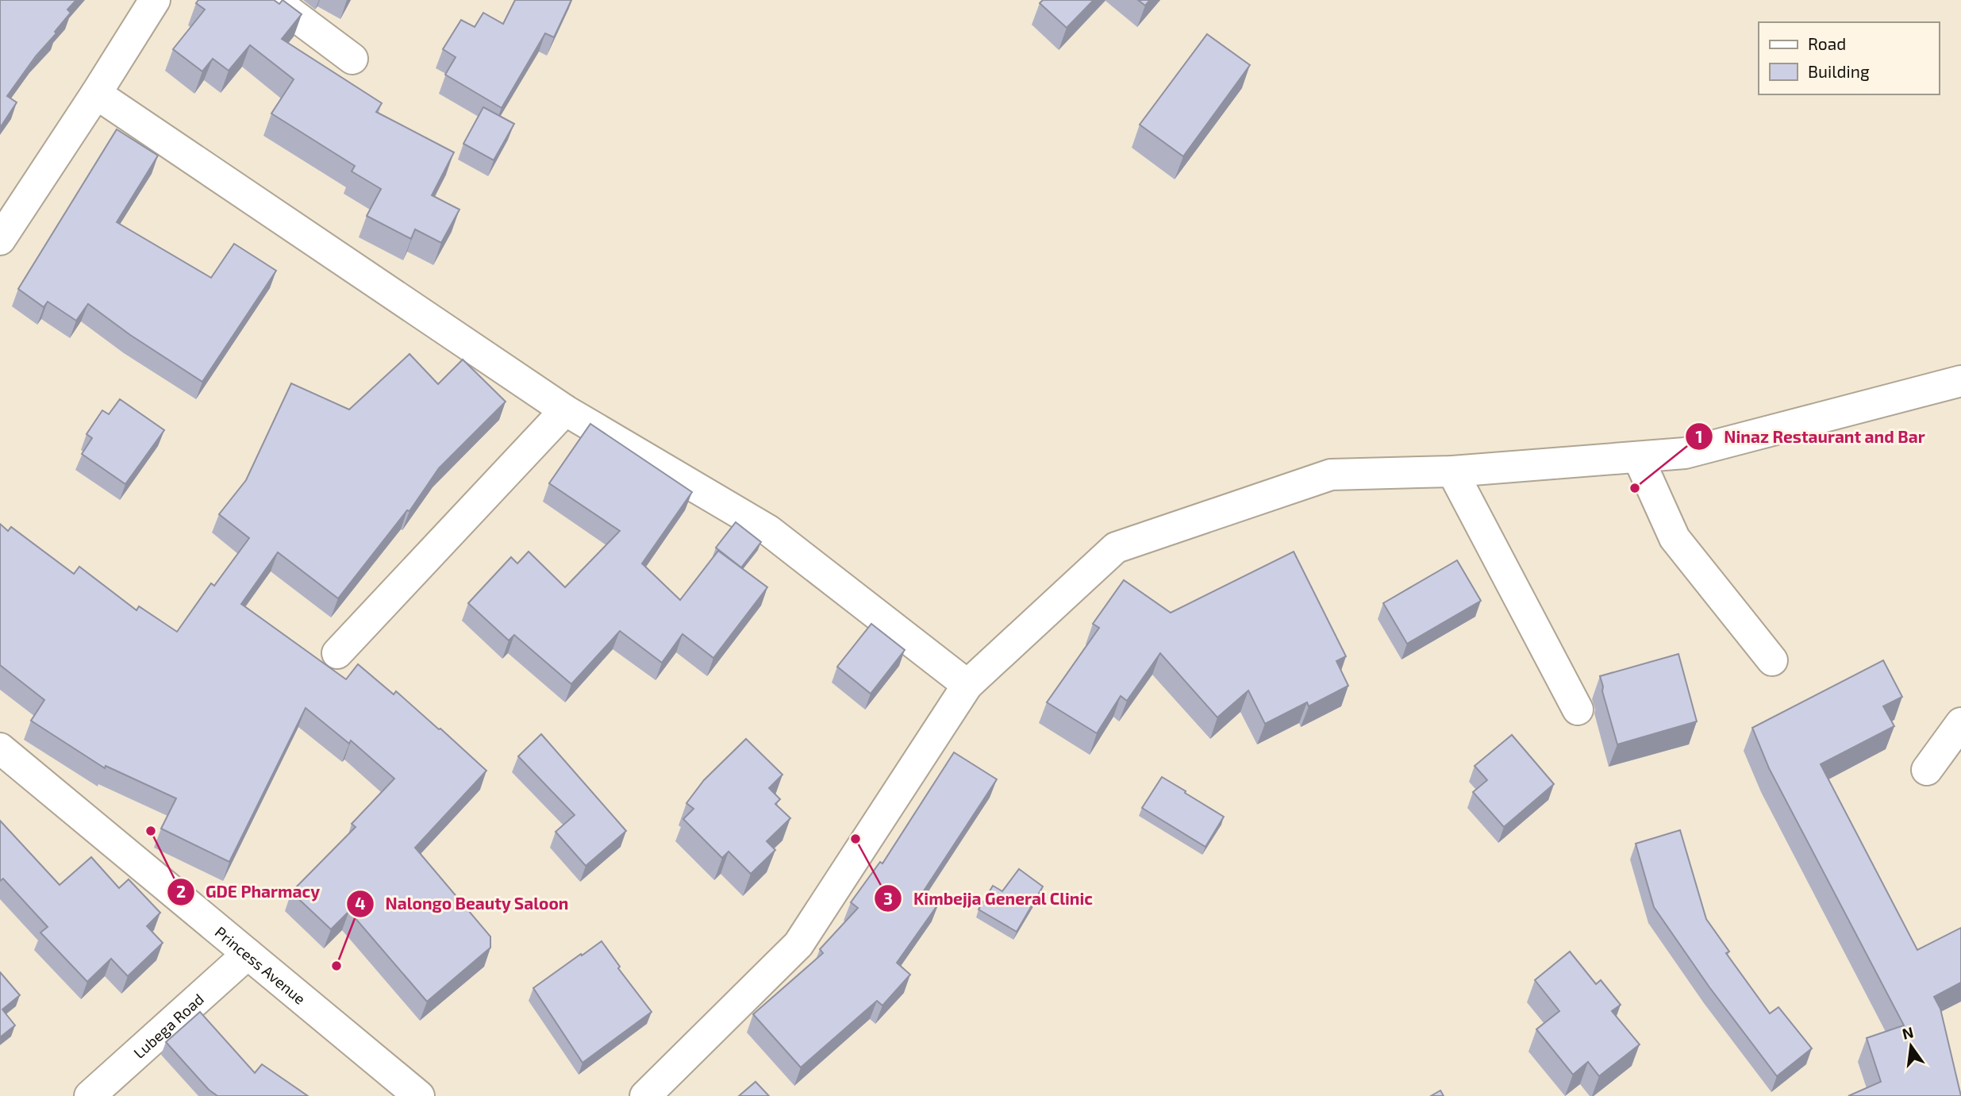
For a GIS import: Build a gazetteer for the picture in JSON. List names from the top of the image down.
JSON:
{
  "streets": {
    "street": ["Princess Avenue", "Lubega Road"]
  },
  "crossings": [
    ["Princess Avenue", "Lubega Road"]
  ],
  "places": [
    "Ninaz Restaurant and Bar",
    "GDE Pharmacy",
    "Kimbejja General Clinic",
    "Nalongo Beauty Saloon"
  ],
  "legend": ["Road", "Building"],
  "north": "top"
}
